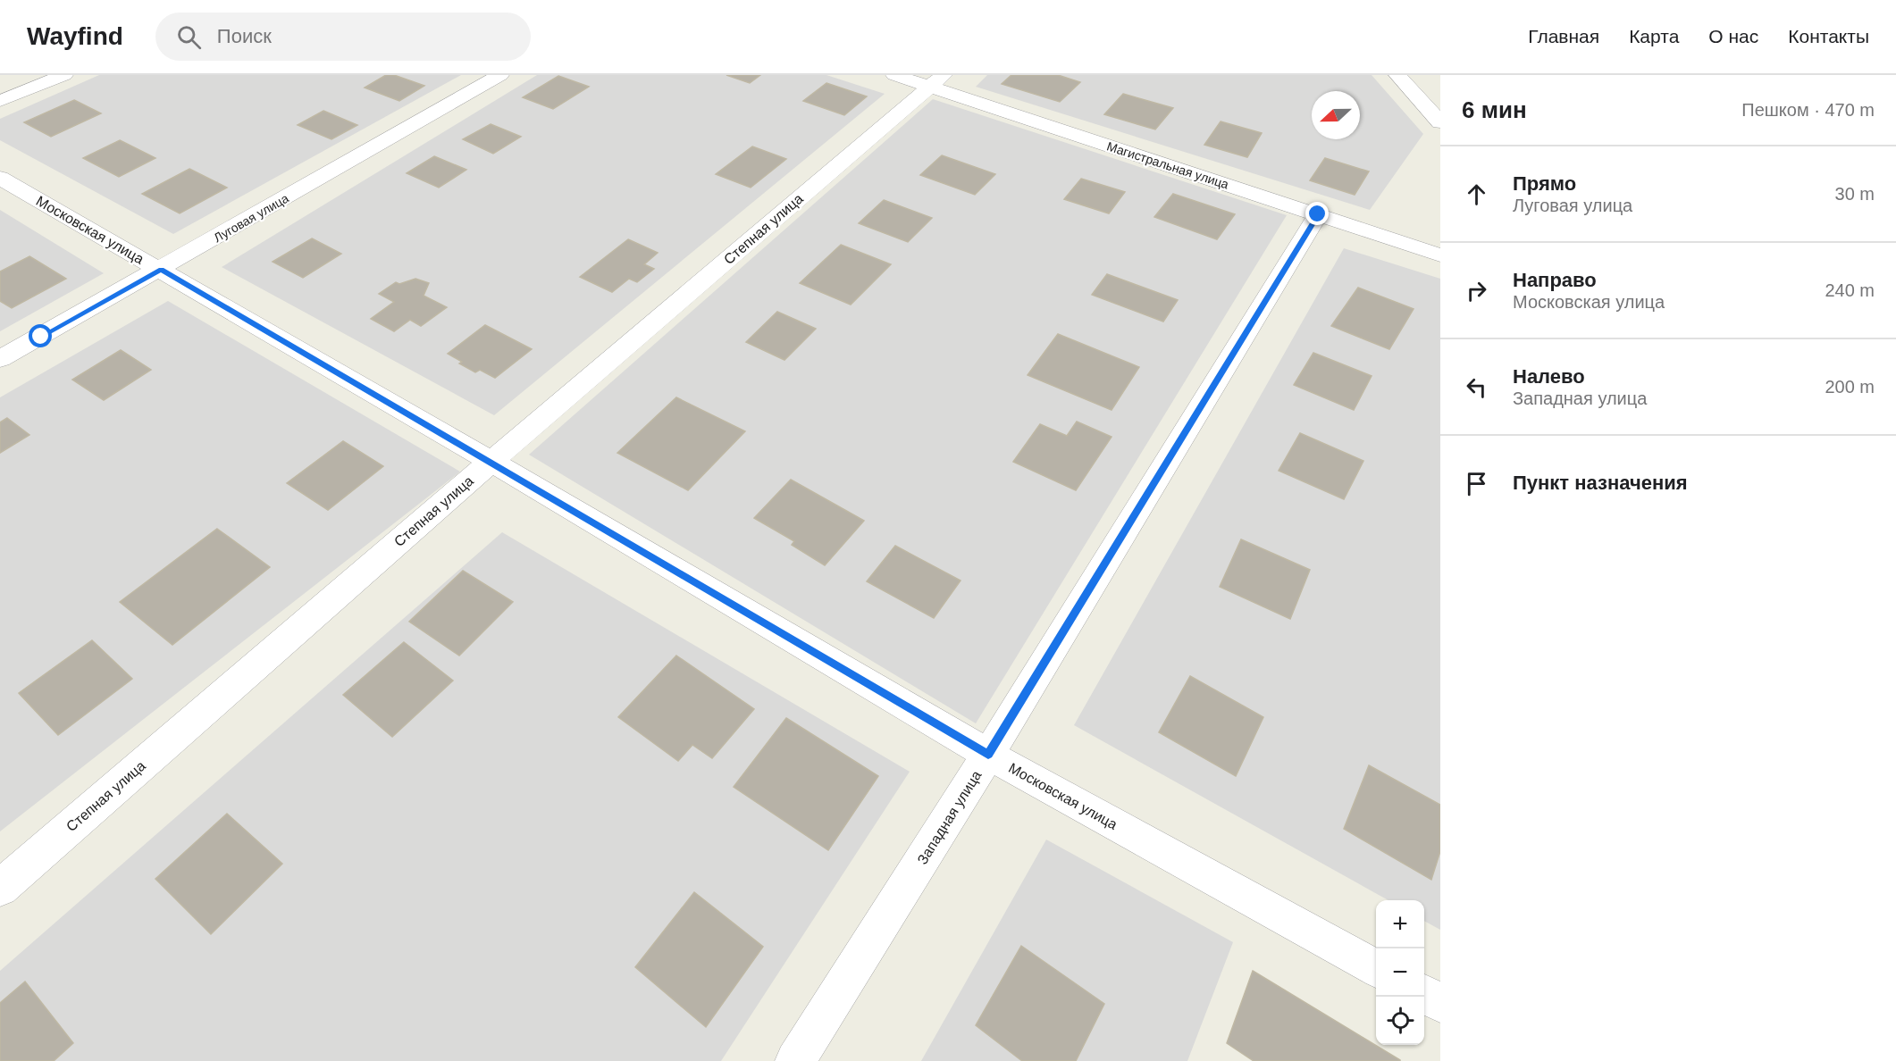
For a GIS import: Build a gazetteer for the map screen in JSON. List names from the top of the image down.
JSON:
{
  "streets": {
    "street": [
      "Магистральная улица",
      "Луговая улица",
      "Степная улица",
      "Московская улица",
      "Западная улица"
    ]
  },
  "crossings": [
    ["Магистральная улица", "Степная улица"],
    ["Магистральная улица", "Западная улица"],
    ["Луговая улица", "Московская улица"],
    ["Степная улица", "Московская улица"],
    ["Московская улица", "Западная улица"]
  ],
  "north": "left",
  "page": {
    "header": "Wayfind",
    "search": "Поиск",
    "nav": [
      "Главная",
      "Карта",
      "О нас",
      "Контакты"
    ],
    "heading": ["6 мин", "Пешком · 470 m"],
    "list": [
      ["Прямо", "Луговая улица", "30 m"],
      ["Направо", "Московская улица", "240 m"],
      ["Налево", "Западная улица", "200 m"],
      "Пункт назначения"
    ],
    "map_buttons": ["+", "−"]
  }
}
